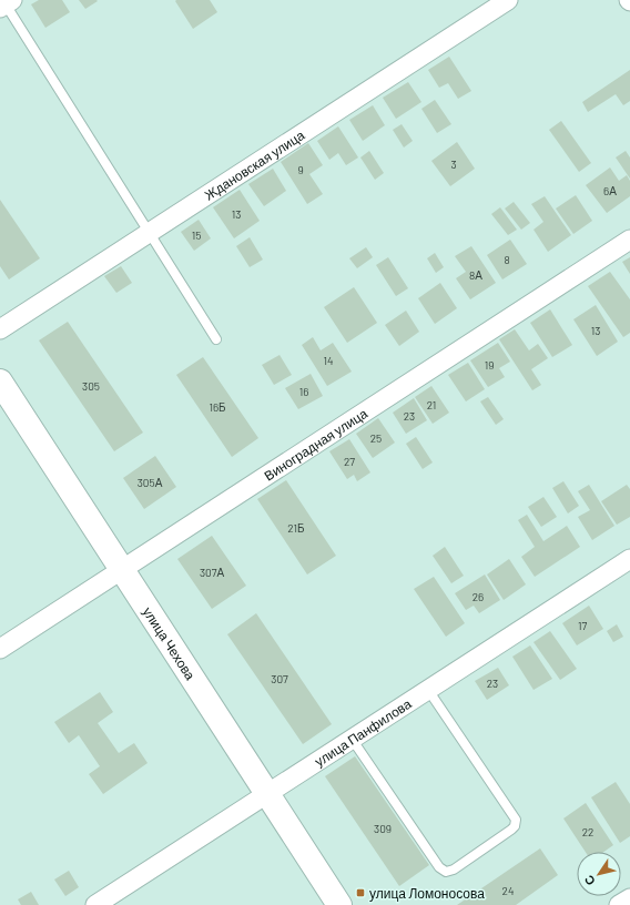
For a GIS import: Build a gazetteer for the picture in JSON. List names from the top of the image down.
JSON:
{
  "streets": {
    "main road": ["улица Чехова"],
    "street": ["Ждановская улица", "Виноградная улица", "улица Панфилова"]
  },
  "crossings": [
    ["Виноградная улица", "улица Чехова"],
    ["улица Чехова", "улица Панфилова"]
  ],
  "places": {
    "transit": ["улица Ломоносова"]
  },
  "house_numbers": [
    "3",
    "9",
    "6А",
    "13",
    "15",
    "8",
    "8А",
    "13",
    "14",
    "19",
    "305",
    "16",
    "21",
    "16Б",
    "23",
    "25",
    "27",
    "305А",
    "21Б",
    "307А",
    "26",
    "17",
    "307",
    "23",
    "309",
    "22",
    "24"
  ],
  "north": "bottom left"
}
